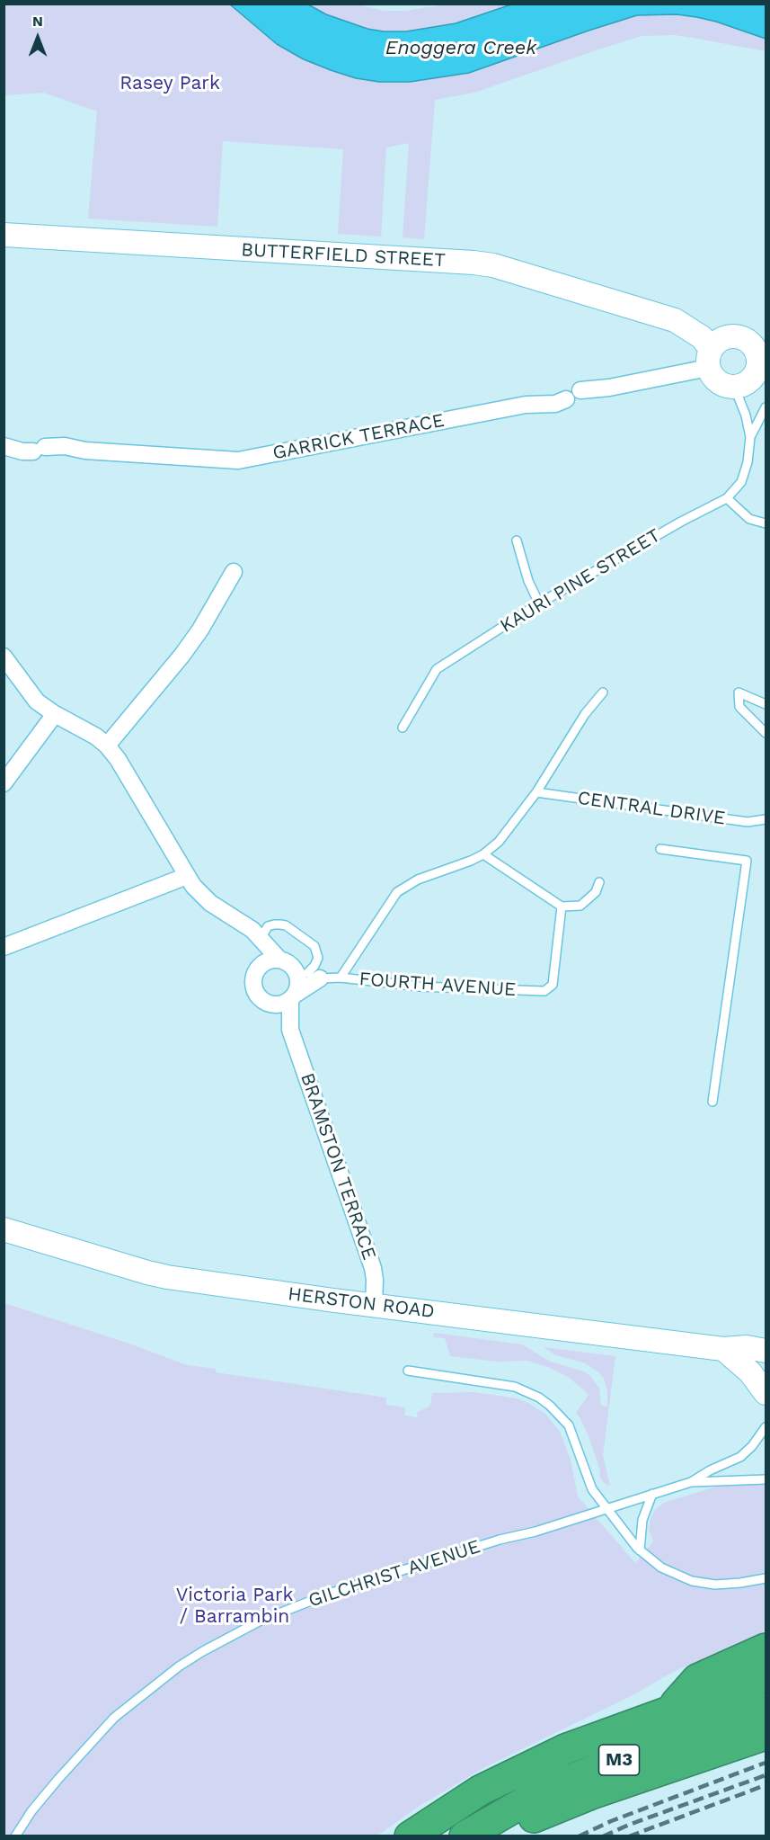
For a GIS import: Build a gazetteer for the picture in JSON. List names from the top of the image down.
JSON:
{
  "streets": {
    "highway": ["M3"],
    "street": [
      "BUTTERFIELD STREET",
      "GARRICK TERRACE",
      "BRAMSTON TERRACE",
      "HERSTON ROAD"
    ],
    "lane": [
      "KAURI PINE STREET",
      "CENTRAL DRIVE",
      "FOURTH AVENUE",
      "GILCHRIST AVENUE"
    ]
  },
  "crossings": [
    ["BUTTERFIELD STREET", "GARRICK TERRACE"],
    ["FOURTH AVENUE", "BRAMSTON TERRACE"],
    ["BRAMSTON TERRACE", "HERSTON ROAD"]
  ],
  "water": ["Enoggera Creek"],
  "parks": ["Rasey Park", "Victoria Park / Barrambin"],
  "north": "top"
}
